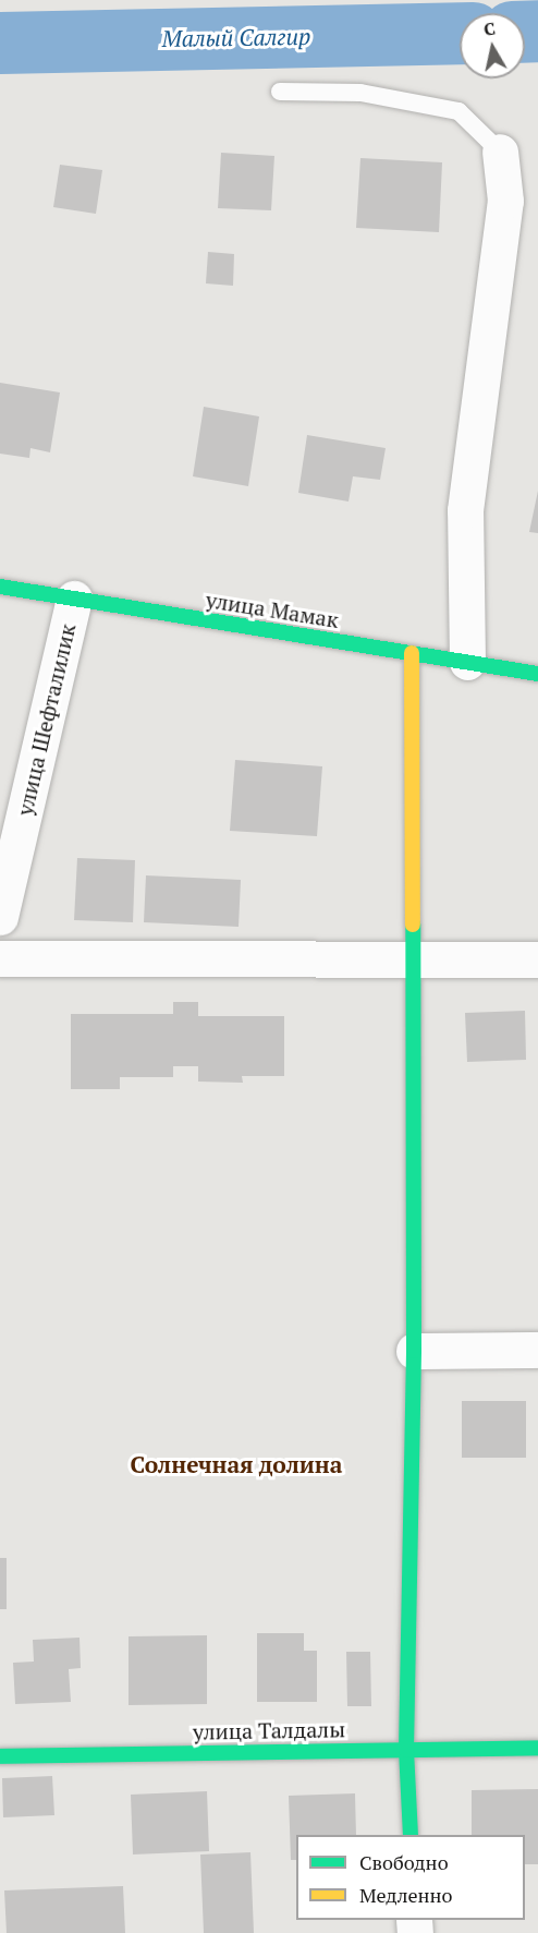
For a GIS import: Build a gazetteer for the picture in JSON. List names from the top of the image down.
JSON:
{
  "streets": {
    "street": ["улица Мамак", "улица Шефталилик", "улица Талдалы"]
  },
  "crossings": [
    ["улица Мамак", "улица Шефталилик"]
  ],
  "districts": ["Солнечная долина"],
  "water": ["Малый Салгир"],
  "legend": ["Свободно", "Медленно"],
  "north": "top"
}
